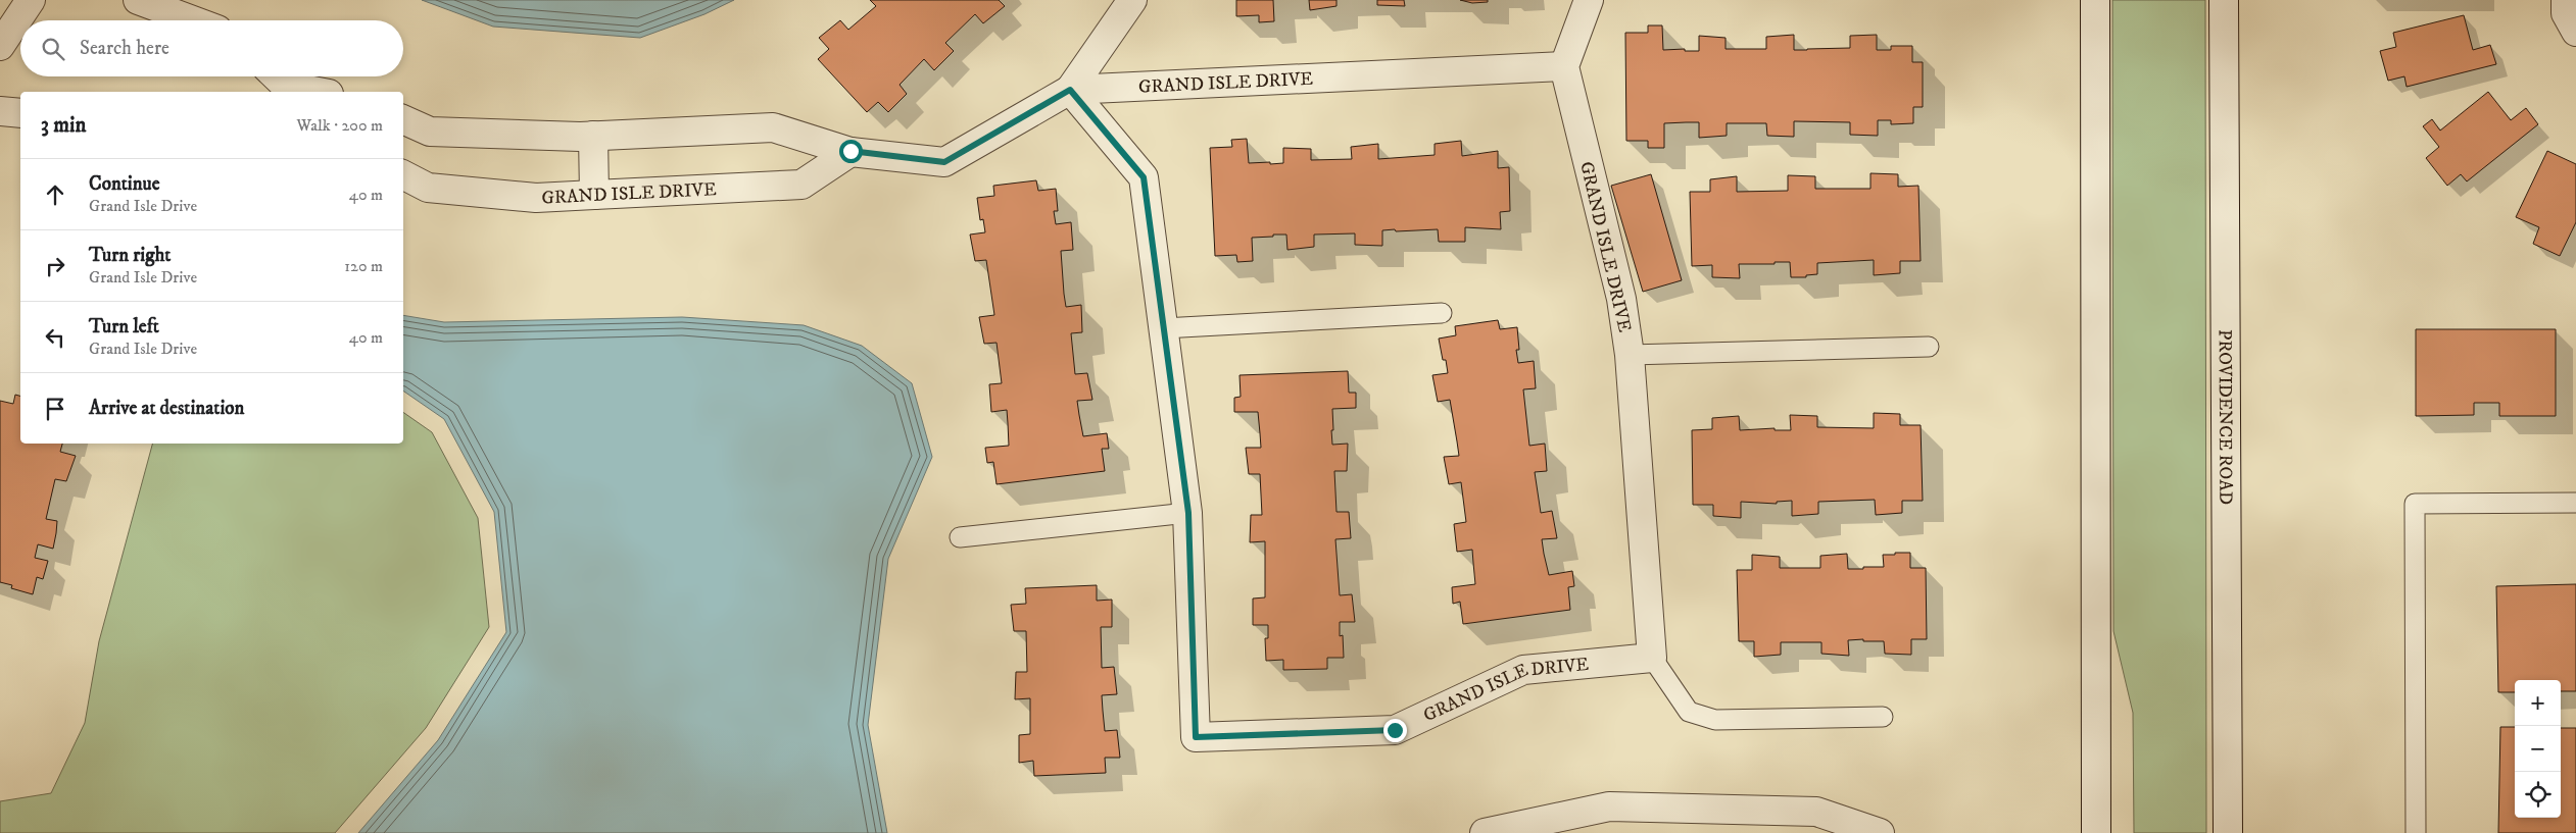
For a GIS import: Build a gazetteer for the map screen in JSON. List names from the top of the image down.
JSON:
{
  "streets": {
    "street": ["GRAND ISLE DRIVE", "PROVIDENCE ROAD"]
  },
  "page": {
    "search": "Search here",
    "heading": ["3 min", "Walk · 200 m"],
    "list": [
      ["Continue", "Grand Isle Drive", "40 m"],
      ["Turn right", "Grand Isle Drive", "120 m"],
      ["Turn left", "Grand Isle Drive", "40 m"],
      "Arrive at destination"
    ],
    "map_buttons": ["+", "−"]
  }
}
